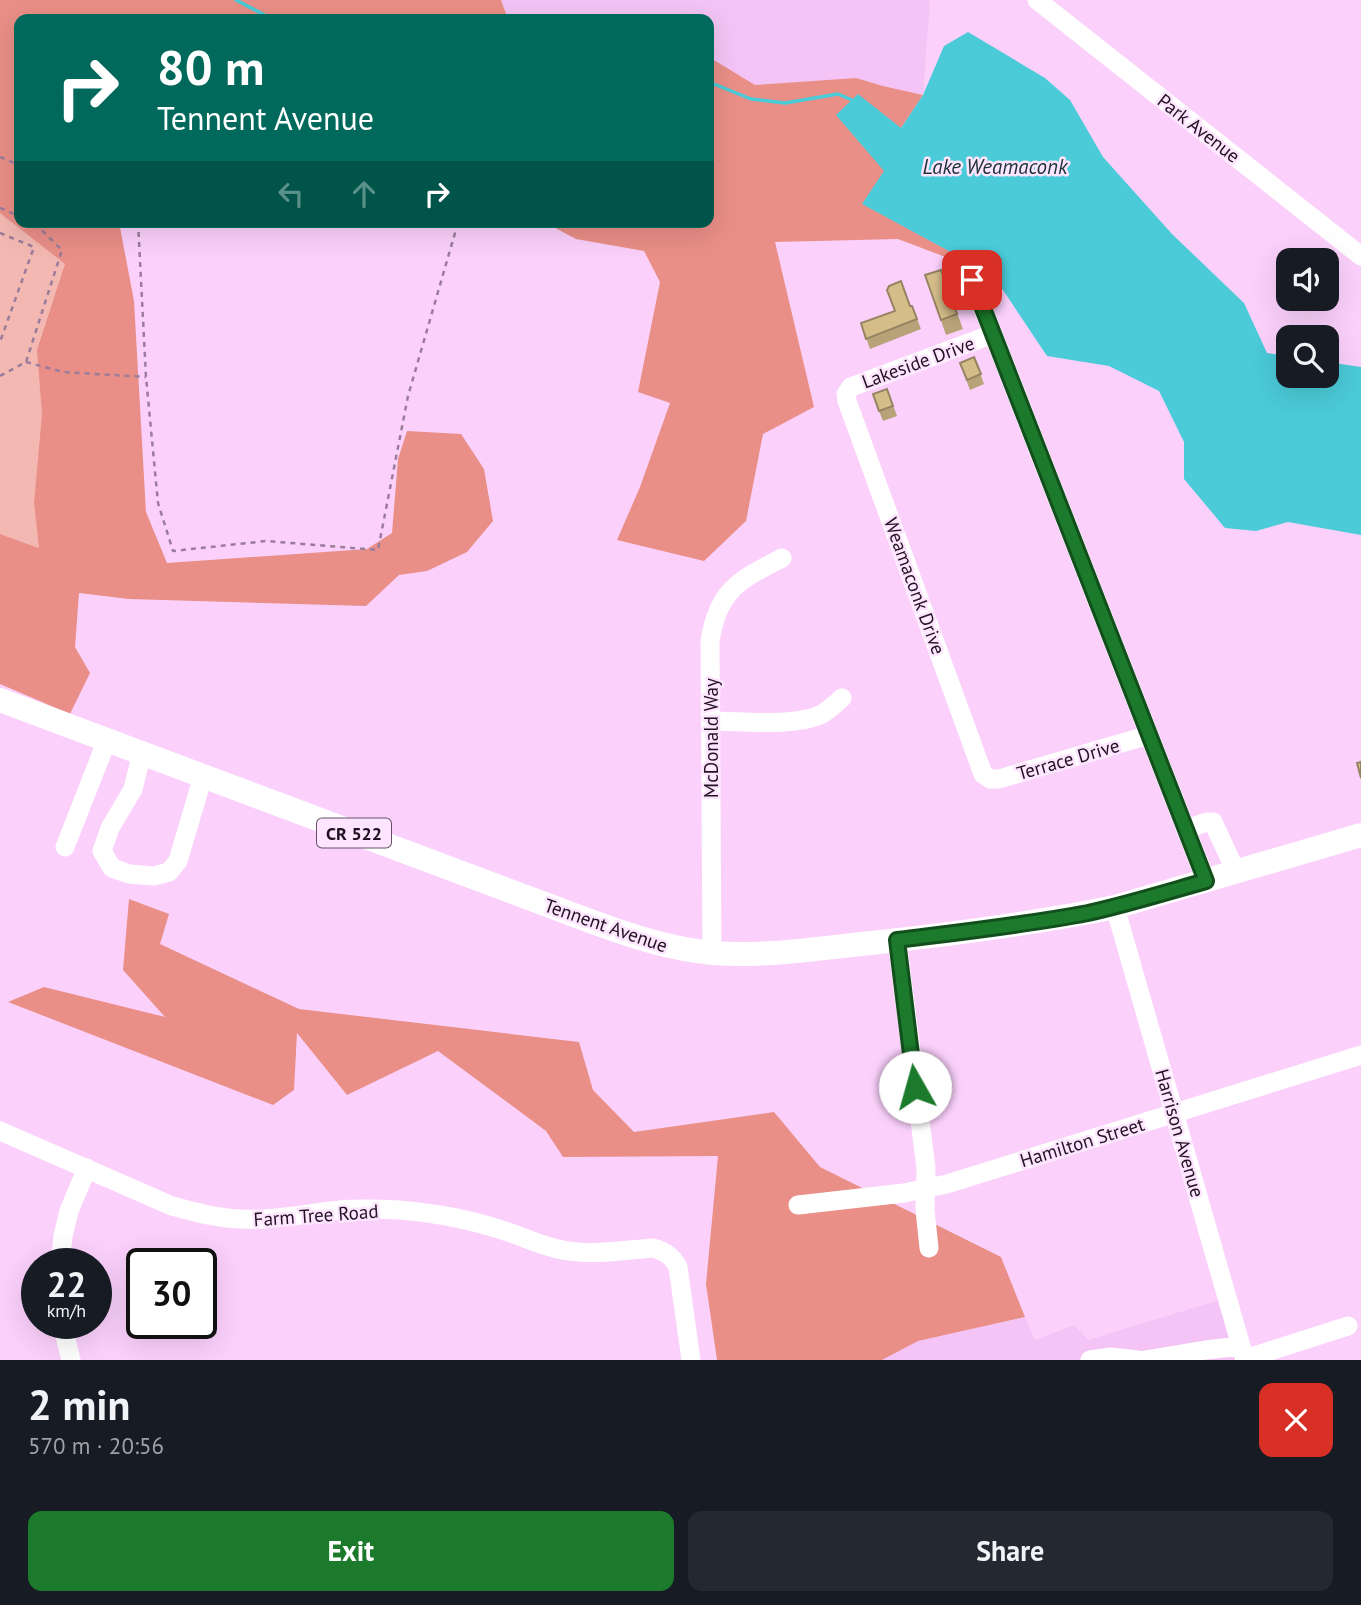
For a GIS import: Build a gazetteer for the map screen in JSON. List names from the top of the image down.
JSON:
{
  "streets": {
    "main road": ["CR 522", "Tennent Avenue"],
    "street": [
      "Park Avenue",
      "Lakeside Drive",
      "Weamaconk Drive",
      "McDonald Way",
      "Terrace Drive",
      "Harrison Avenue",
      "Hamilton Street",
      "Farm Tree Road"
    ]
  },
  "crossings": [
    ["Lakeside Drive", "Weamaconk Drive"],
    ["Weamaconk Drive", "Terrace Drive"],
    ["McDonald Way", "Tennent Avenue"],
    ["Tennent Avenue", "Harrison Avenue"],
    ["Harrison Avenue", "Hamilton Street"]
  ],
  "water": ["Lake Weamaconk"],
  "page": {
    "turn": ["80 m", "Tennent Avenue"],
    "speed": "22 km/h",
    "limit": "30",
    "heading": ["2 min", "570 m · 20:56"],
    "buttons": ["Exit", "Share"]
  }
}
